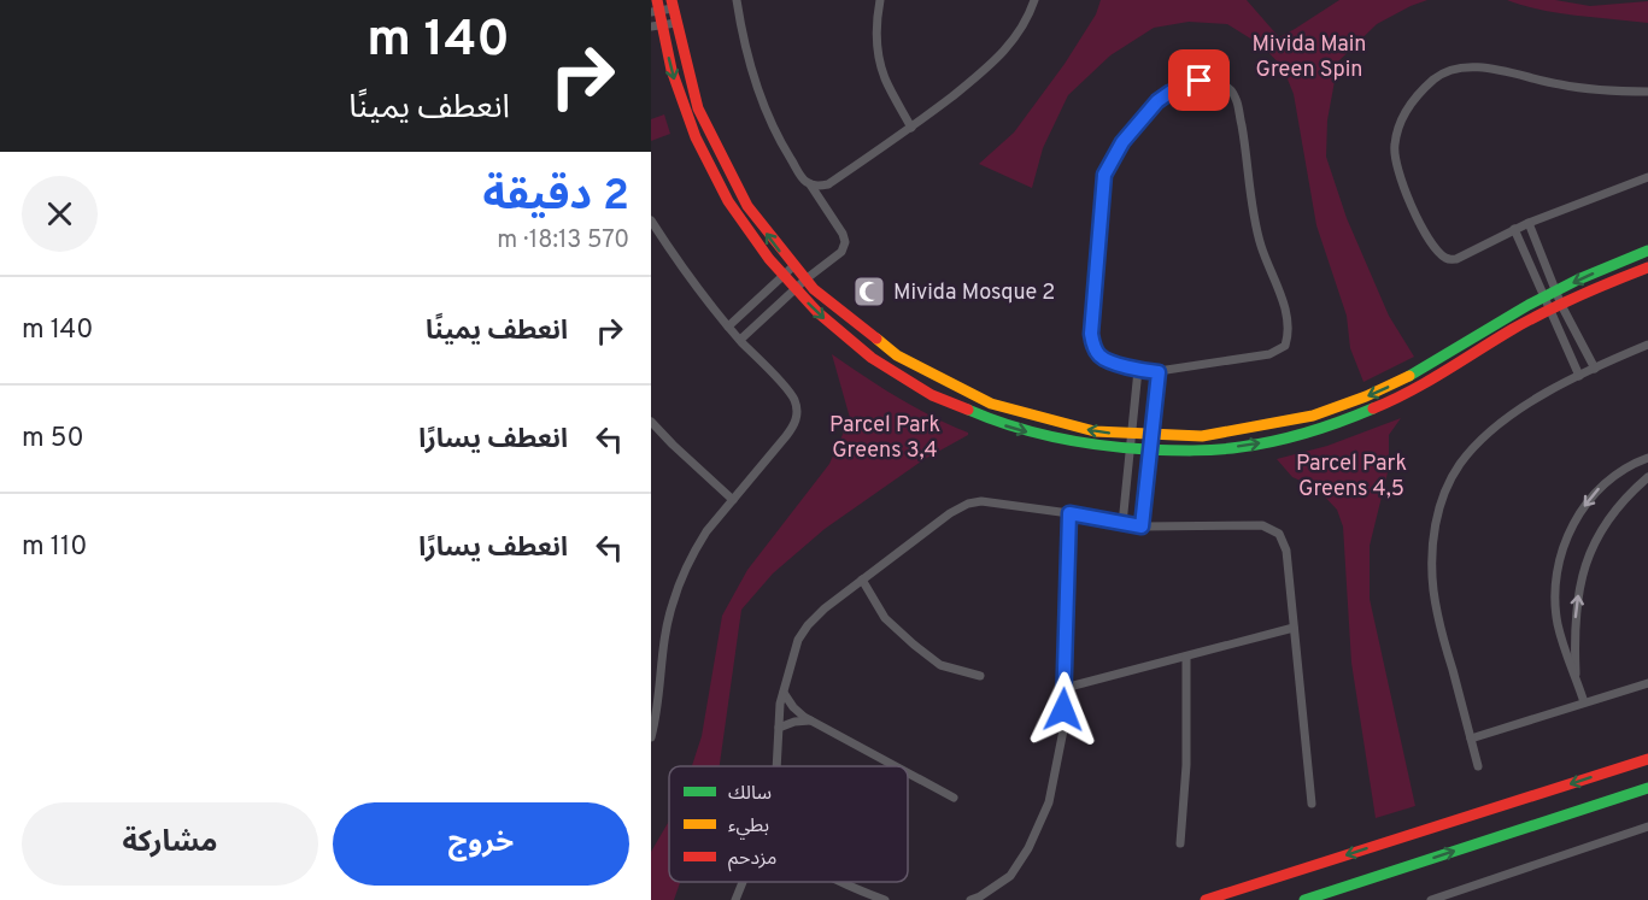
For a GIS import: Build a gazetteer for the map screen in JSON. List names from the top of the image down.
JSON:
{
  "parks": ["Mivida Main Green Spin", "Parcel Park Greens 3,4", "Parcel Park Greens 4,5"],
  "places": {
    "mosque": ["Mivida Mosque 2"]
  },
  "legend": ["سالك", "بطيء", "مزدحم"],
  "page": {
    "turn": ["140 m", "انعطف يمينًا"],
    "heading": ["2 دقيقة", "570 m · 18:13"],
    "list": [
      {
        "name": "انعطف يمينًا",
        "value": "140 m"
      },
      {
        "name": "انعطف يسارًا",
        "value": "50 m"
      },
      {
        "name": "انعطف يسارًا",
        "value": "110 m"
      }
    ],
    "buttons": ["خروج", "مشاركة"]
  }
}
